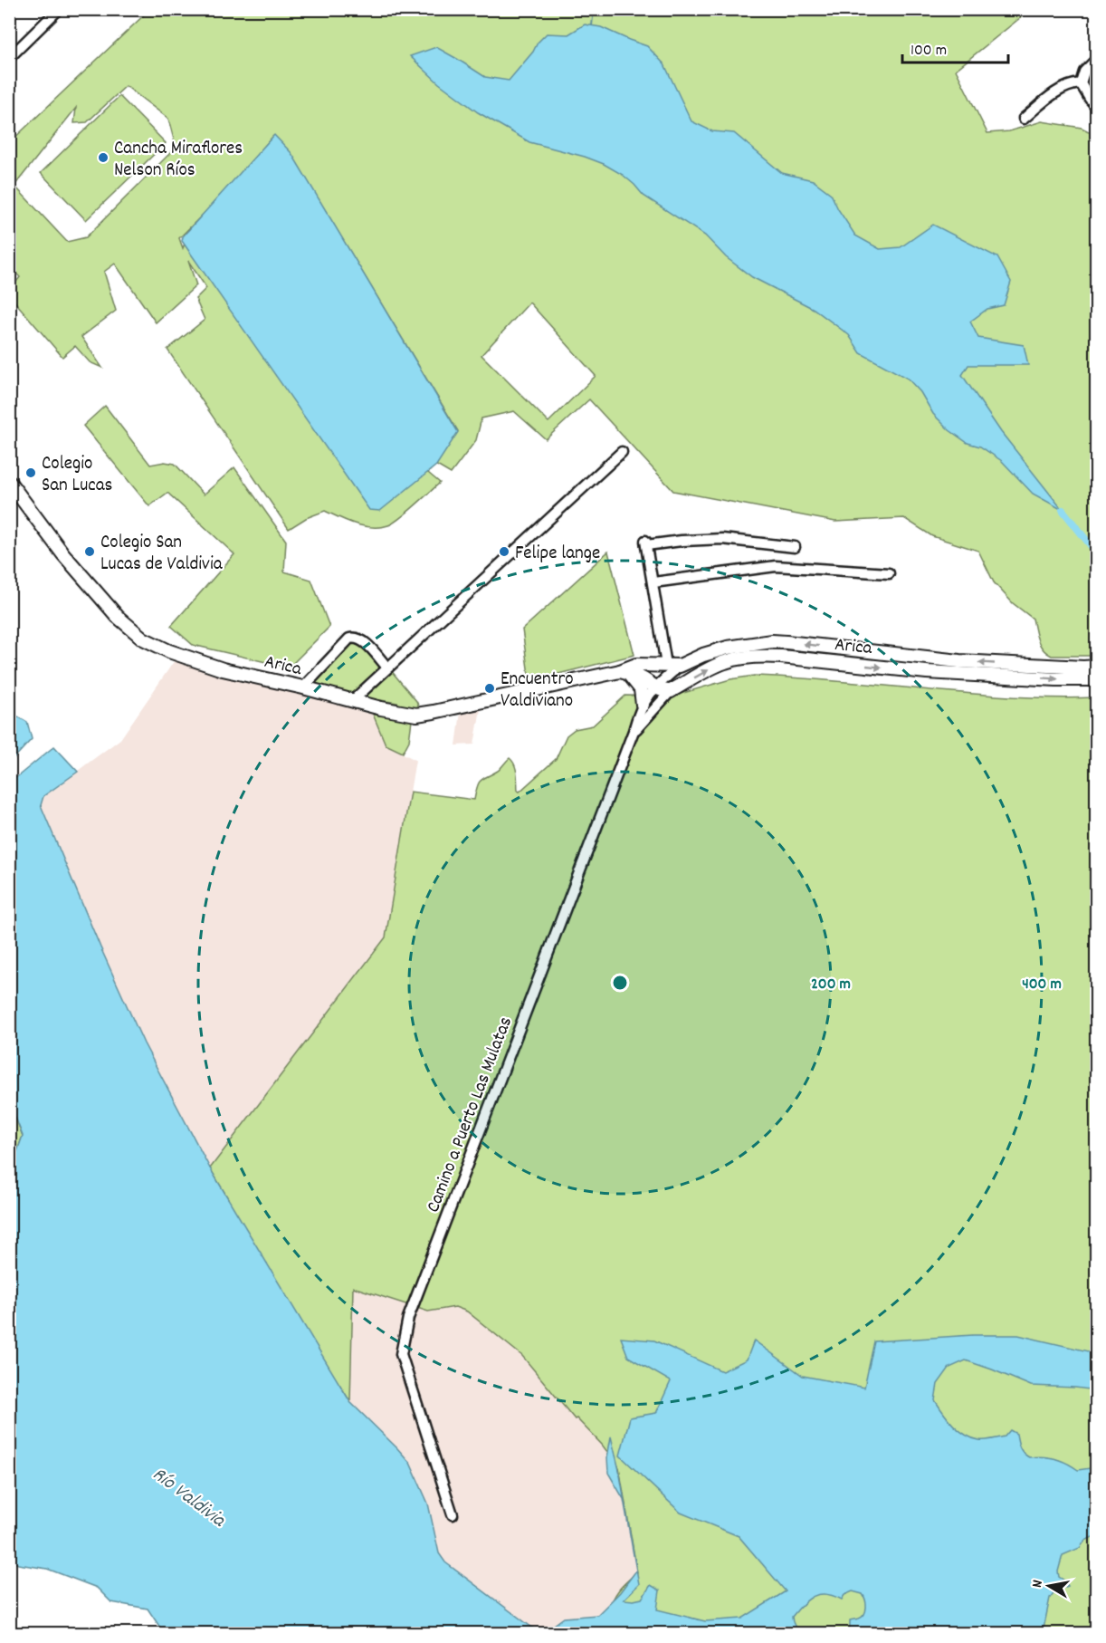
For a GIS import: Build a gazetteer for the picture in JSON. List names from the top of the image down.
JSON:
{
  "streets": {
    "main road": ["Arica"],
    "street": ["Camino a Puerto Las Mulatas"]
  },
  "crossings": [
    ["Arica", "Camino a Puerto Las Mulatas"]
  ],
  "water": ["Río Valdivia"],
  "places": [
    "Cancha Miraflores Nelson Ríos",
    "Colegio San Lucas",
    "Colegio San Lucas de Valdivia",
    "Felipe lange",
    "Encuentro Valdiviano"
  ],
  "scale_bar": "100 m",
  "north": "left",
  "rings": ["200 m", "400 m"]
}
